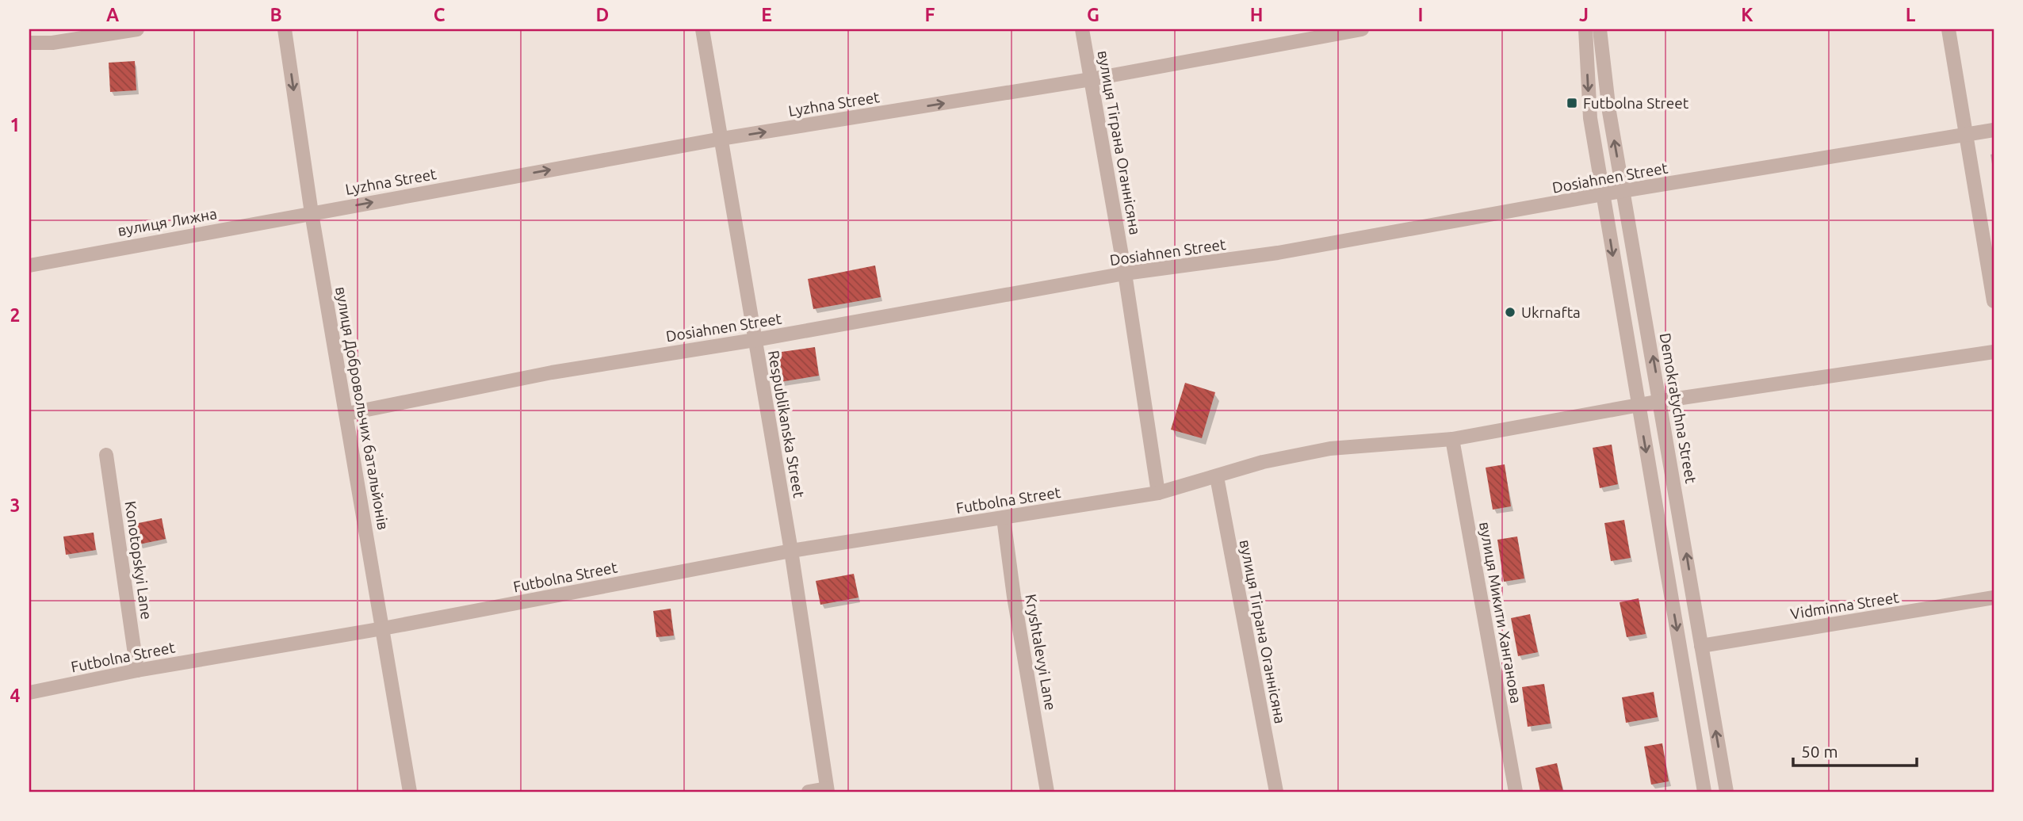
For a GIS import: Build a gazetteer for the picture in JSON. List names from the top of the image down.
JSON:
{
  "streets": {
    "street": [
      "Lyzhna Street",
      "вулиця Тіграна Оганнісяна",
      "Dosiahnen Street",
      "вулиця Лижна",
      "вулиця Добровольчих батальйонів",
      "Demokratychna Street",
      "Respublikanska Street",
      "Futbolna Street",
      "Konotopskyi Lane",
      "Vidminna Street",
      "вулиця Микити Ханганова",
      "Kryshtalevyi Lane"
    ]
  },
  "crossings": [
    ["Lyzhna Street", "вулиця Тіграна Оганнісяна"],
    ["Lyzhna Street", "вулиця Лижна"],
    ["Lyzhna Street", "вулиця Добровольчих батальйонів"],
    ["Lyzhna Street", "Respublikanska Street"],
    ["вулиця Тіграна Оганнісяна", "Dosiahnen Street"],
    ["вулиця Тіграна Оганнісяна", "Futbolna Street"],
    ["Dosiahnen Street", "вулиця Добровольчих батальйонів"],
    ["Dosiahnen Street", "Demokratychna Street"],
    ["Dosiahnen Street", "Respublikanska Street"],
    ["вулиця Лижна", "вулиця Добровольчих батальйонів"],
    ["вулиця Добровольчих батальйонів", "Futbolna Street"],
    ["Demokratychna Street", "Futbolna Street"],
    ["Demokratychna Street", "Vidminna Street"],
    ["Respublikanska Street", "Futbolna Street"],
    ["Futbolna Street", "Konotopskyi Lane"],
    ["Futbolna Street", "вулиця Микити Ханганова"],
    ["Futbolna Street", "Kryshtalevyi Lane"]
  ],
  "one_way": ["Lyzhna Street"],
  "places": {
    "transit": ["Futbolna Street"],
    "other": ["Ukrnafta"]
  },
  "scale_bar": "50 m",
  "grid": {
    "columns": [
      "A",
      "B",
      "C",
      "D",
      "E",
      "F",
      "G",
      "H",
      "I",
      "J",
      "K",
      "L"
    ],
    "rows": [
      "1",
      "2",
      "3",
      "4"
    ]
  }
}
